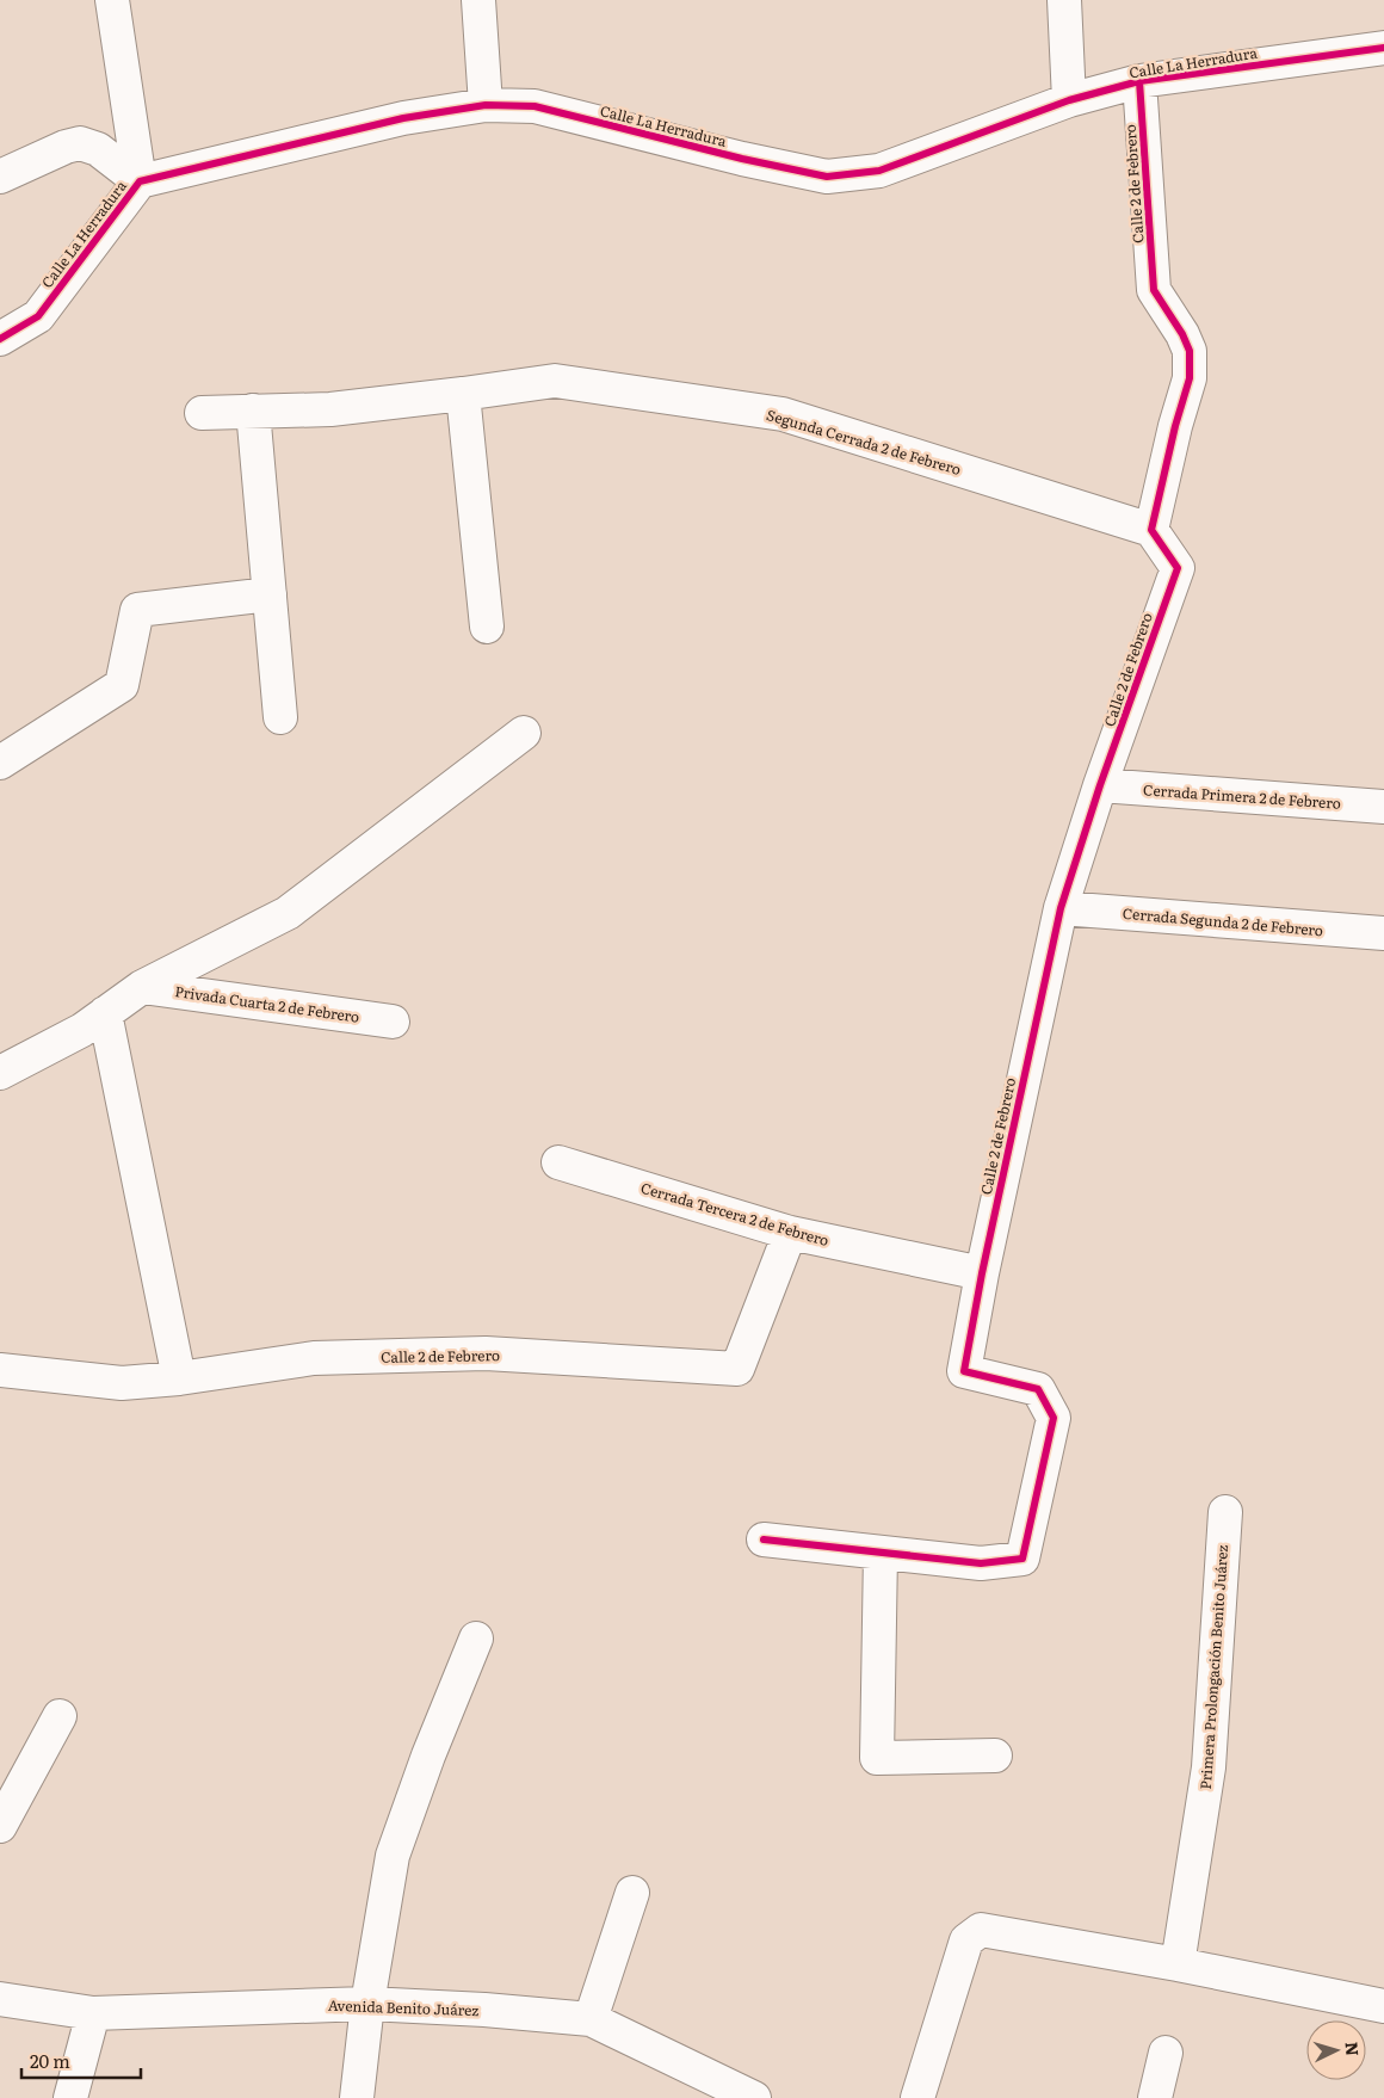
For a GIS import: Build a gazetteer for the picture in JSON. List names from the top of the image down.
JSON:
{
  "streets": {
    "street": [
      "Calle La Herradura",
      "Calle 2 de Febrero",
      "Segunda Cerrada 2 de Febrero",
      "Cerrada Primera 2 de Febrero",
      "Cerrada Segunda 2 de Febrero",
      "Privada Cuarta 2 de Febrero",
      "Cerrada Tercera 2 de Febrero",
      "Primera Prolongación Benito Juárez",
      "Avenida Benito Juárez"
    ]
  },
  "crossings": [
    ["Calle La Herradura", "Calle 2 de Febrero"],
    ["Calle 2 de Febrero", "Segunda Cerrada 2 de Febrero"],
    ["Calle 2 de Febrero", "Cerrada Primera 2 de Febrero"],
    ["Calle 2 de Febrero", "Cerrada Segunda 2 de Febrero"],
    ["Calle 2 de Febrero", "Cerrada Tercera 2 de Febrero"]
  ],
  "scale_bar": "20 m",
  "north": "right"
}
